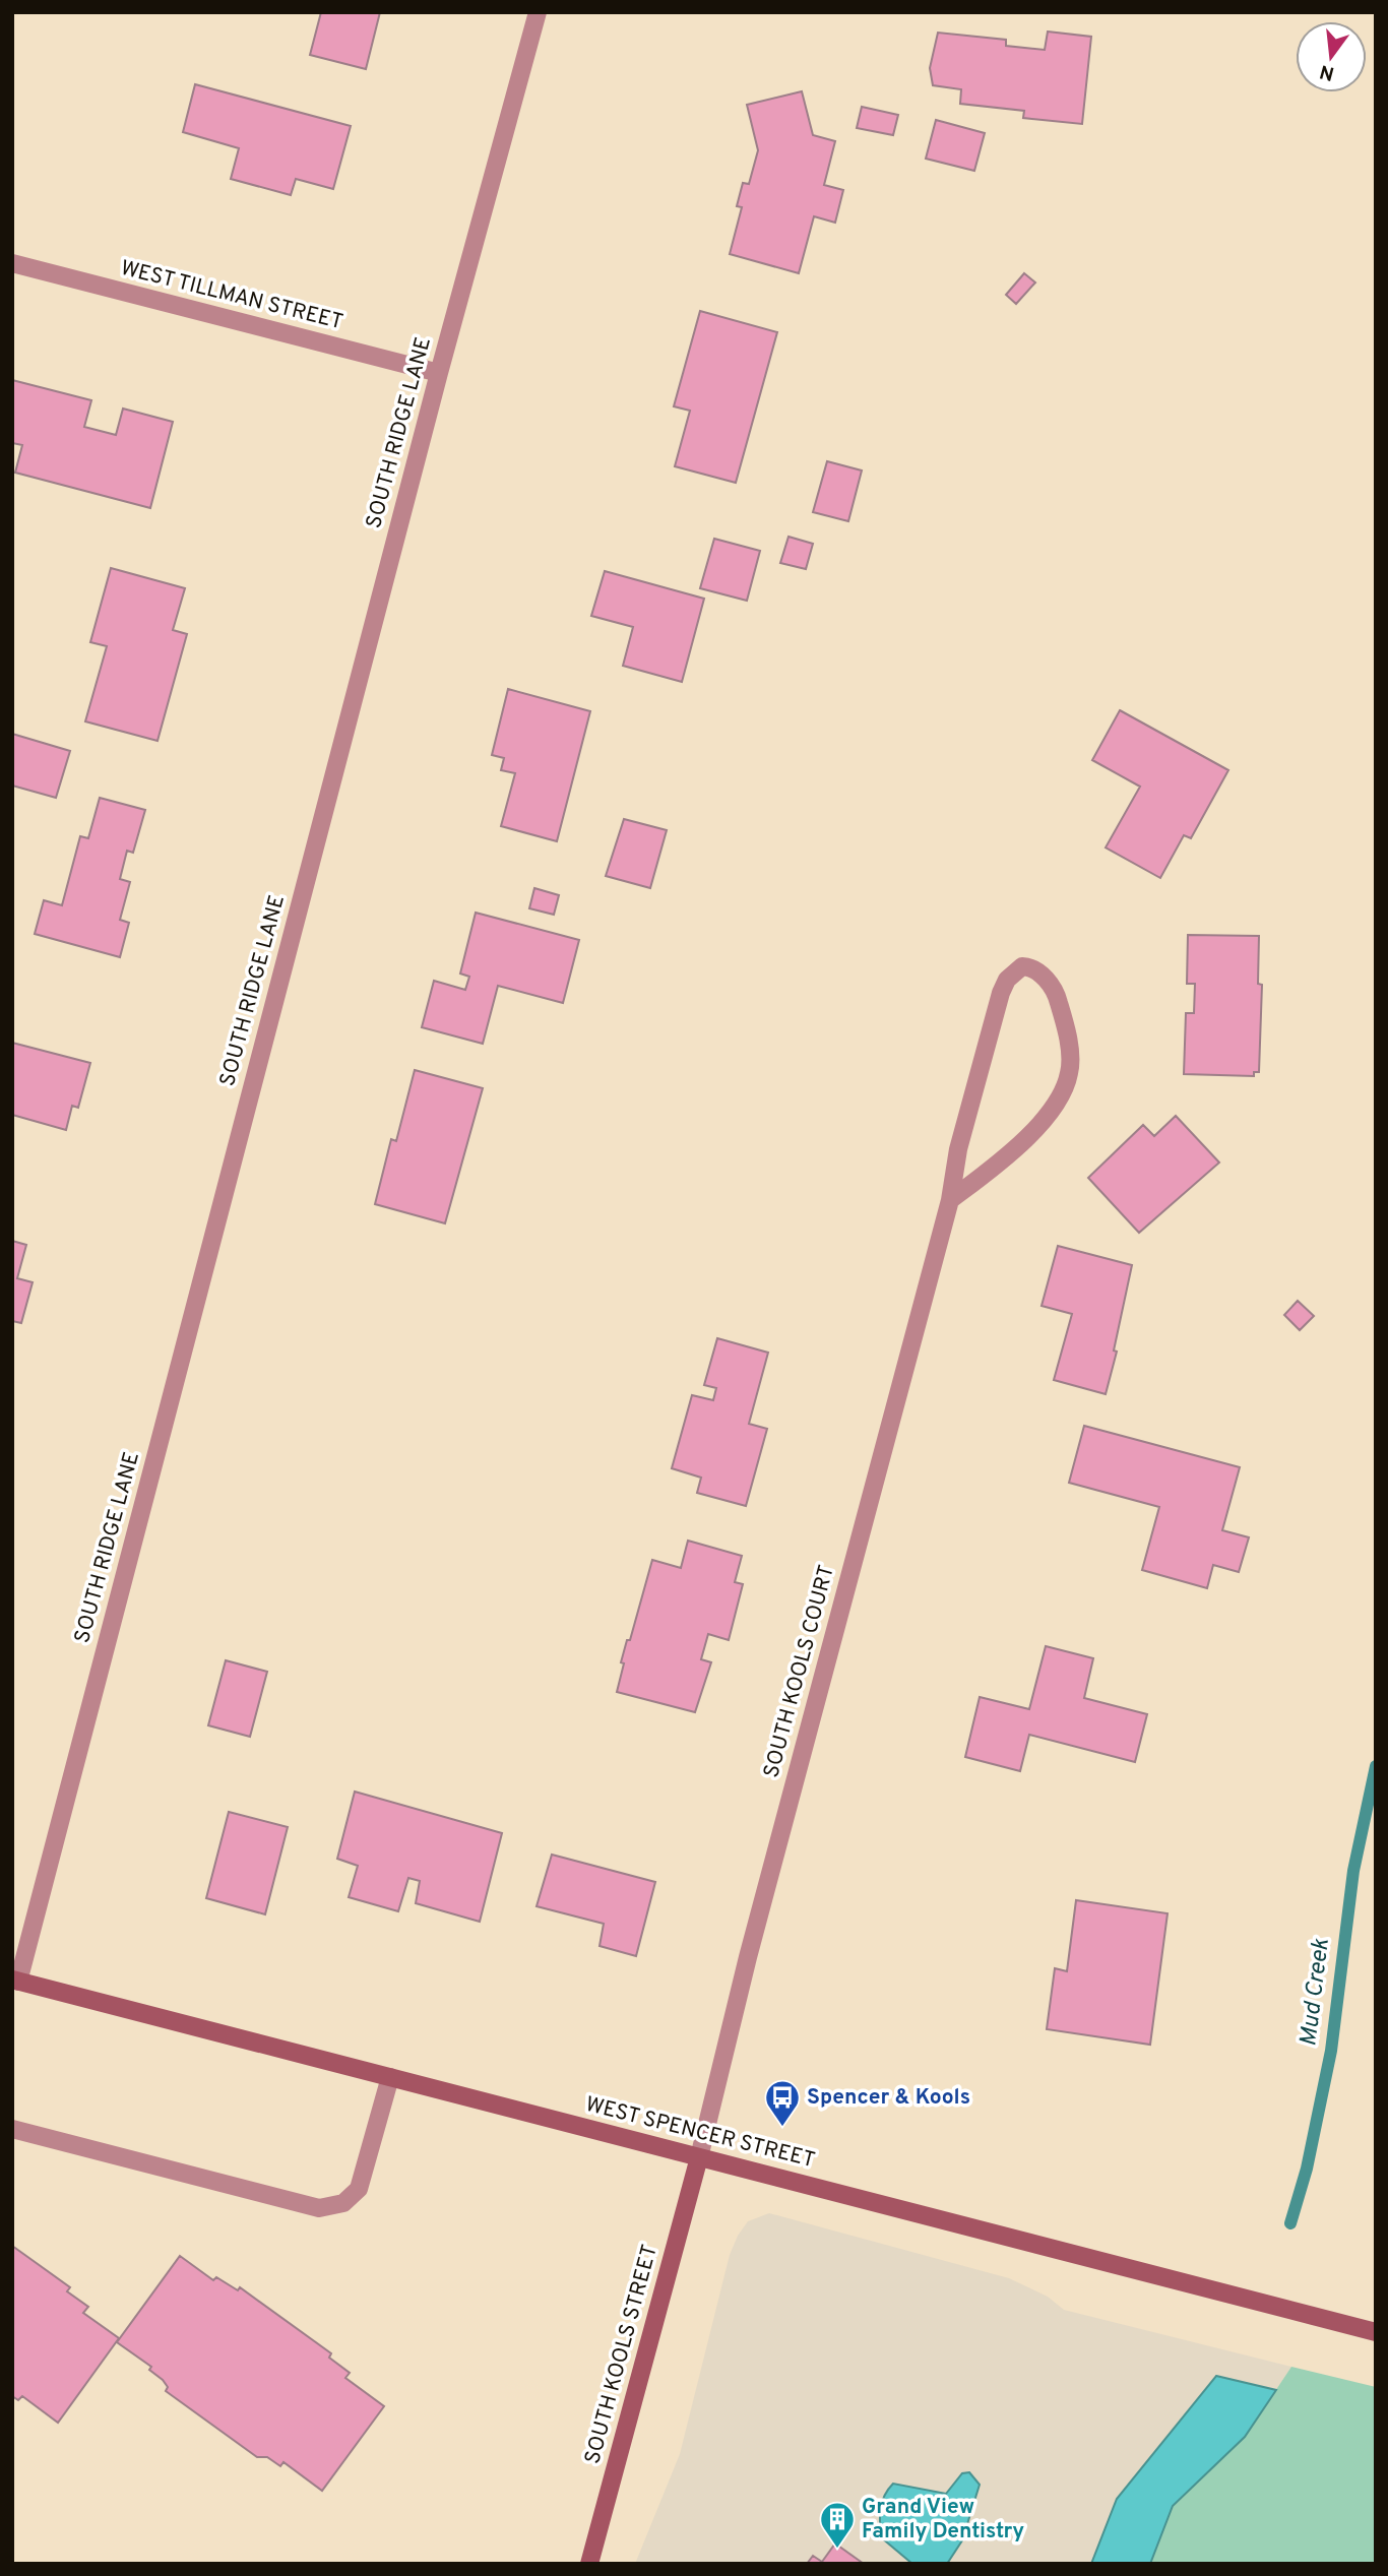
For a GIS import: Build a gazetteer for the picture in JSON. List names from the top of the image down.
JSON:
{
  "streets": {
    "street": [
      "WEST TILLMAN STREET",
      "SOUTH RIDGE LANE",
      "SOUTH KOOLS COURT",
      "WEST SPENCER STREET",
      "SOUTH KOOLS STREET"
    ]
  },
  "crossings": [
    ["WEST TILLMAN STREET", "SOUTH RIDGE LANE"],
    ["SOUTH RIDGE LANE", "WEST SPENCER STREET"],
    ["SOUTH KOOLS COURT", "WEST SPENCER STREET"],
    ["SOUTH KOOLS COURT", "SOUTH KOOLS STREET"],
    ["WEST SPENCER STREET", "SOUTH KOOLS STREET"]
  ],
  "water": ["Mud Creek"],
  "places": {
    "bus stop": ["Spencer & Kools"],
    "building": ["Grand View Family Dentistry"]
  },
  "north": "bottom"
}
